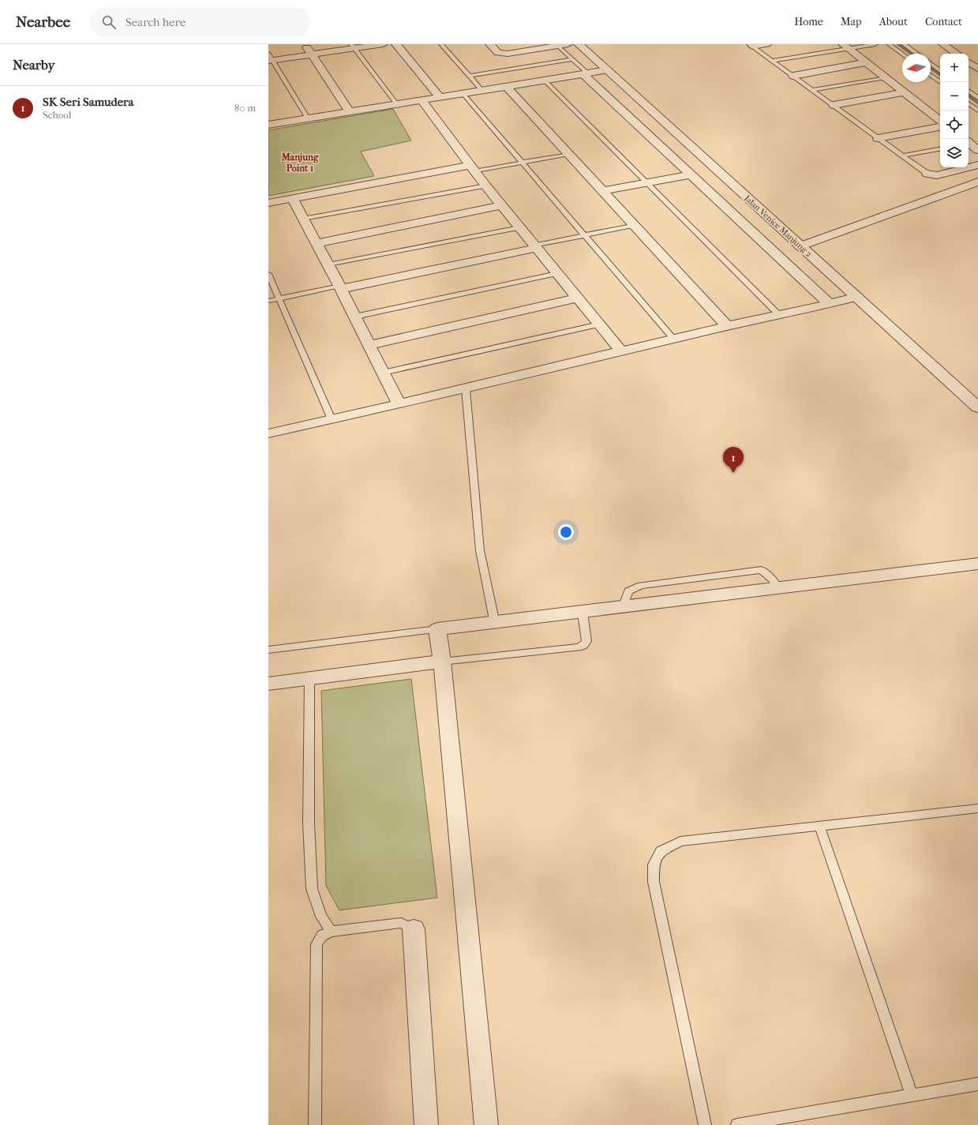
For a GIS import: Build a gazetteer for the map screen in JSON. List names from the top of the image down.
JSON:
{
  "streets": {
    "street": ["Jalan Venice Manjung 2"]
  },
  "districts": ["Manjung Point 1"],
  "north": "left",
  "page": {
    "header": "Nearbee",
    "search": "Search here",
    "nav": [
      "Home",
      "Map",
      "About",
      "Contact"
    ],
    "heading": "Nearby",
    "map_buttons": ["+", "−"],
    "list": [
      {
        "mark": "1",
        "name": "SK Seri Samudera",
        "note": "School",
        "value": "80 m"
      }
    ],
    "pins": "1"
  }
}
